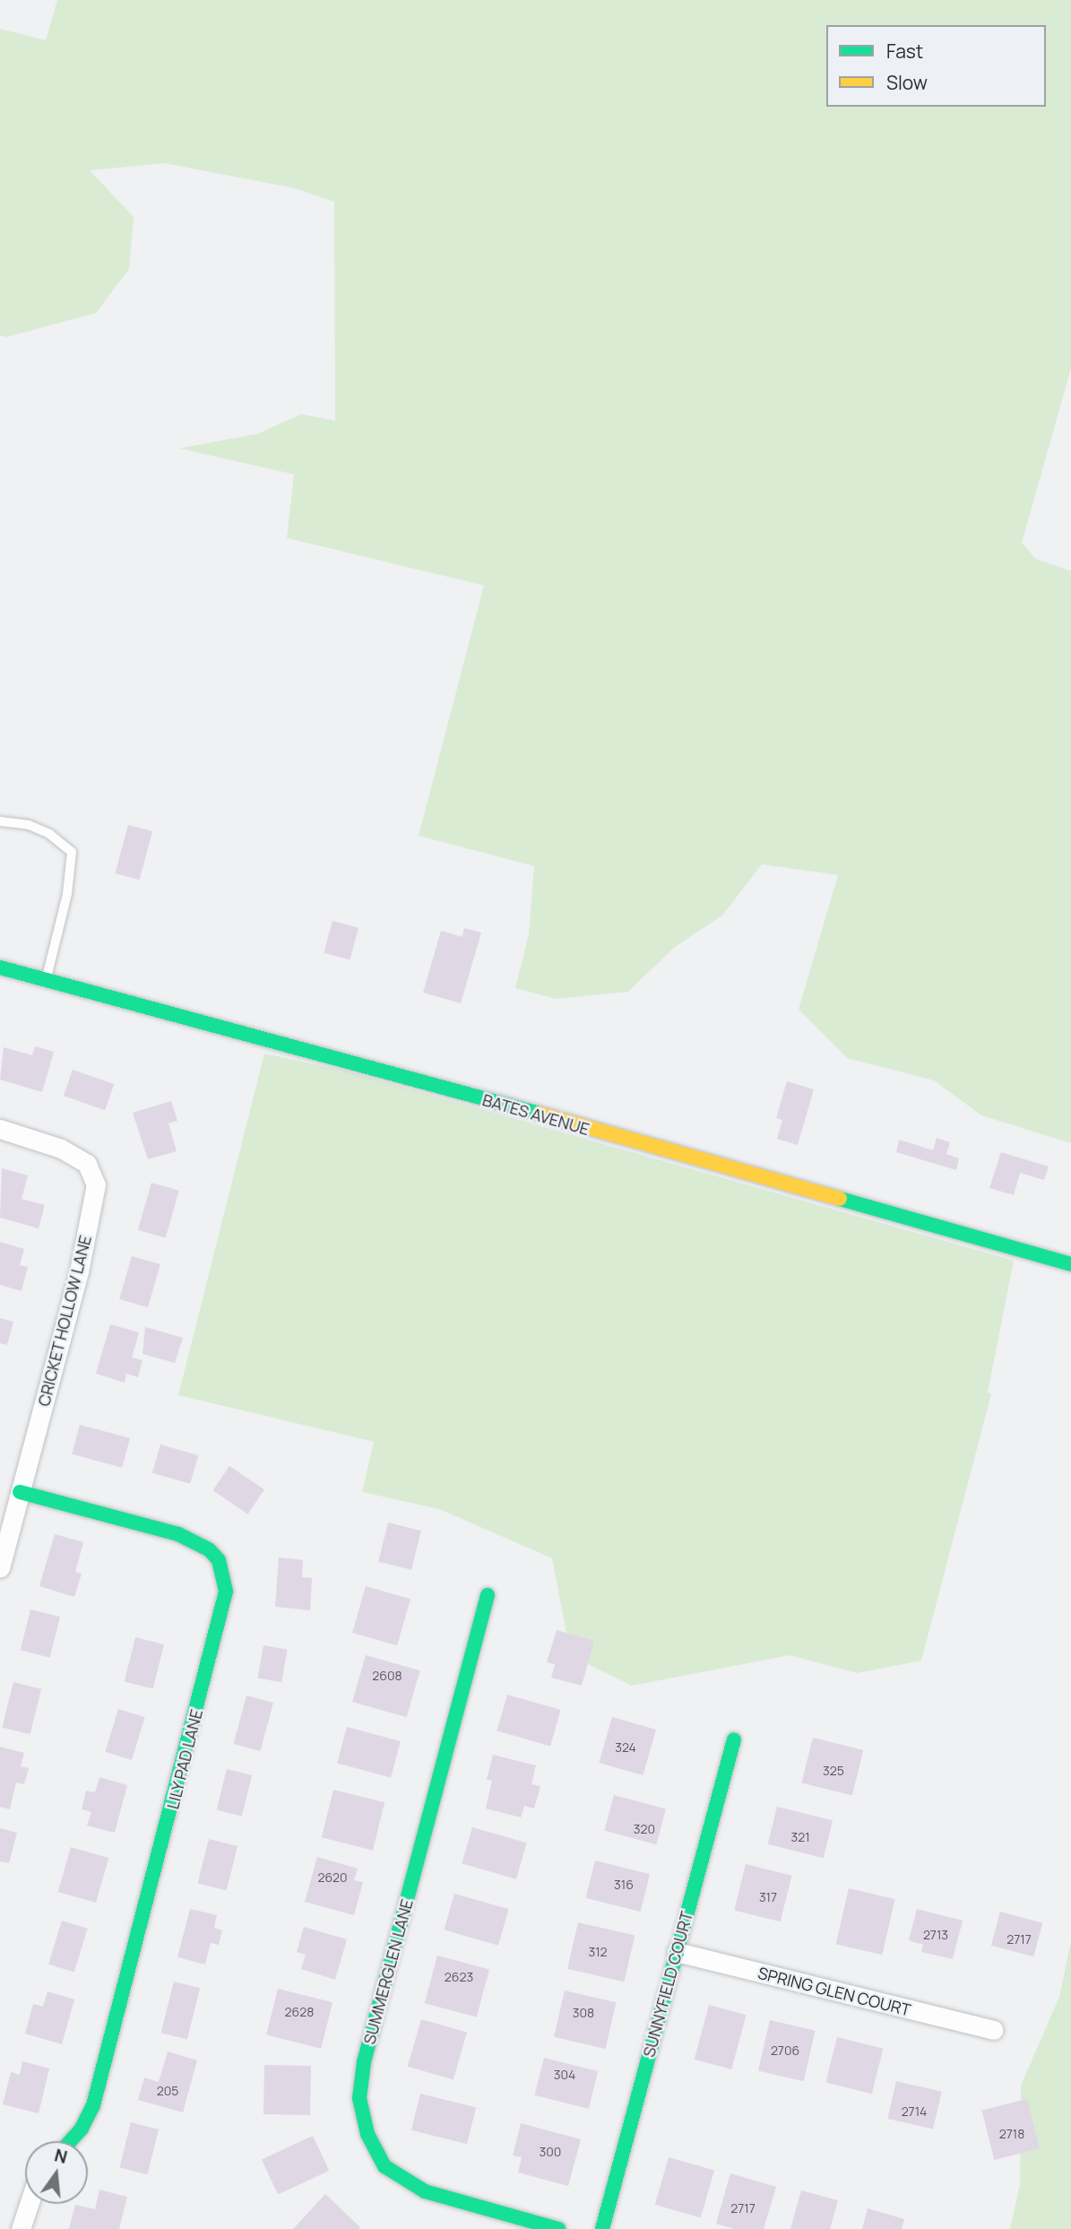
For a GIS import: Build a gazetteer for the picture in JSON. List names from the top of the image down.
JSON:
{
  "streets": {
    "street": [
      "BATES AVENUE",
      "CRICKET HOLLOW LANE",
      "LILY PAD LANE",
      "SUMMERGLEN LANE",
      "SUNNYFIELD COURT",
      "SPRING GLEN COURT"
    ]
  },
  "crossings": [
    ["CRICKET HOLLOW LANE", "LILY PAD LANE"],
    ["SUNNYFIELD COURT", "SPRING GLEN COURT"]
  ],
  "house_numbers": [
    "2608",
    "324",
    "325",
    "320",
    "321",
    "2620",
    "316",
    "317",
    "2713",
    "2717",
    "312",
    "2623",
    "2628",
    "308",
    "2706",
    "304",
    "205",
    "2714",
    "2718",
    "300",
    "2717"
  ],
  "legend": ["Fast", "Slow"],
  "north": "top"
}
